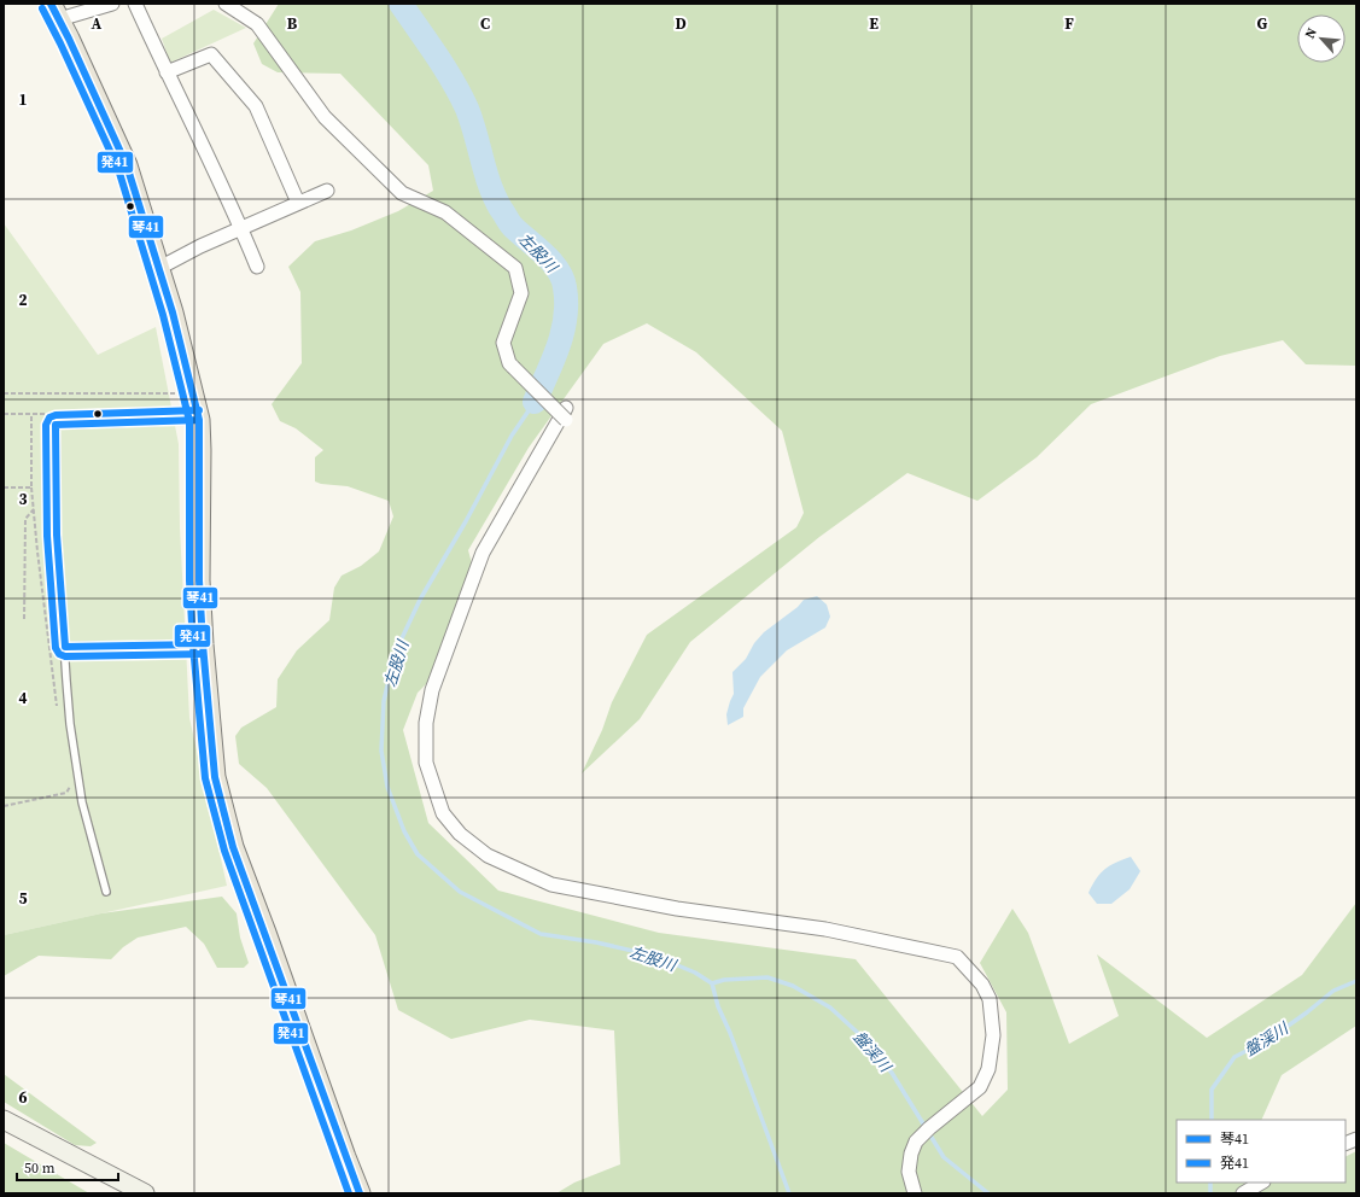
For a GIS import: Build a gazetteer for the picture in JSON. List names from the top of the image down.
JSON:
{
  "water": ["左股川", "盤渓川"],
  "lines": ["transit line 琴41", "transit line 発41"],
  "legend": ["琴41", "発41"],
  "scale_bar": "50 m",
  "north": "top left",
  "grid": {
    "columns": [
      "A",
      "B",
      "C",
      "D",
      "E",
      "F",
      "G"
    ],
    "rows": [
      "1",
      "2",
      "3",
      "4",
      "5",
      "6"
    ]
  }
}
